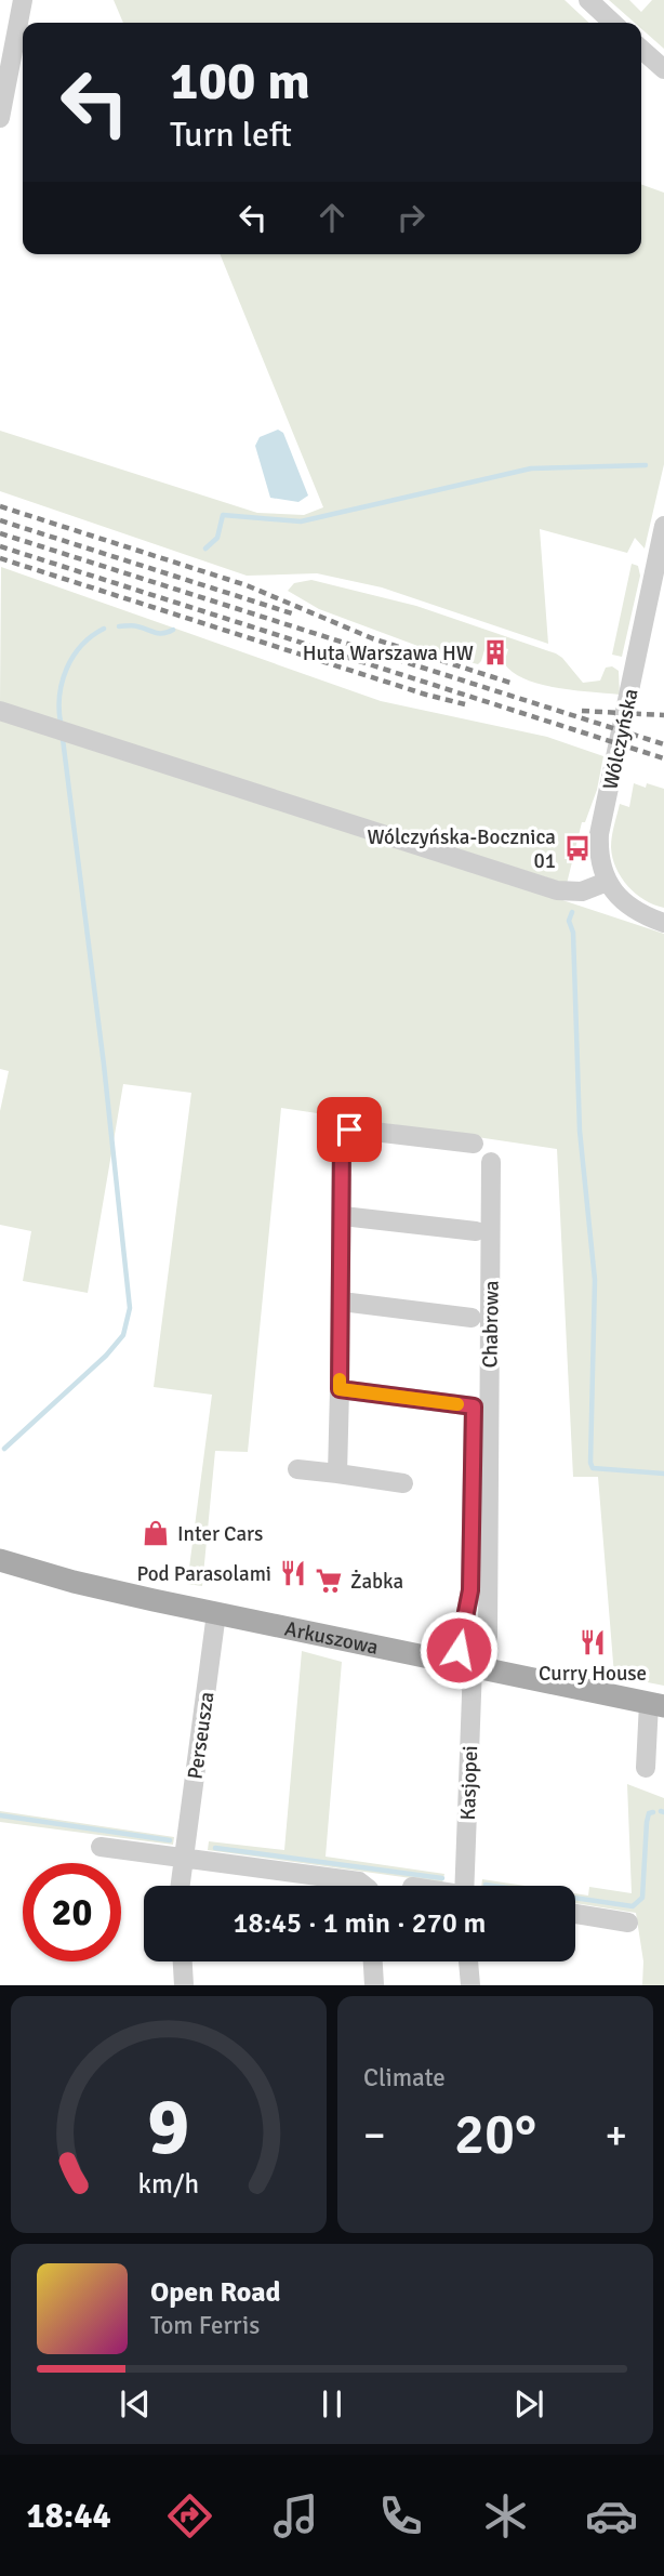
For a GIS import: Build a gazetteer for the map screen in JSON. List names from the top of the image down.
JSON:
{
  "streets": {
    "main road": ["Arkuszowa"],
    "street": [
      "Wólczyńska",
      "Chabrowa",
      "Perseusza",
      "Kasjopei"
    ]
  },
  "crossings": [
    ["Chabrowa", "Arkuszowa"],
    ["Chabrowa", "Kasjopei"],
    ["Arkuszowa", "Perseusza"],
    ["Arkuszowa", "Kasjopei"]
  ],
  "places": {
    "building": ["Huta Warszawa HW"],
    "bus stop": ["Wólczyńska-Bocznica 01"],
    "shop": ["Inter Cars"],
    "restaurant": ["Pod Parasolami", "Curry House"],
    "supermarket": ["Żabka"]
  },
  "page": {
    "turn": ["100 m", "Turn left"],
    "limit": "20",
    "trip": "18:45 · 1 min · 270 m",
    "tile": "Climate",
    "heat": ["−", "20°", "+"],
    "song": ["Open Road", "Tom Ferris"],
    "tabs": "18:44",
    "gauge": ["9", "km/h"]
  }
}
